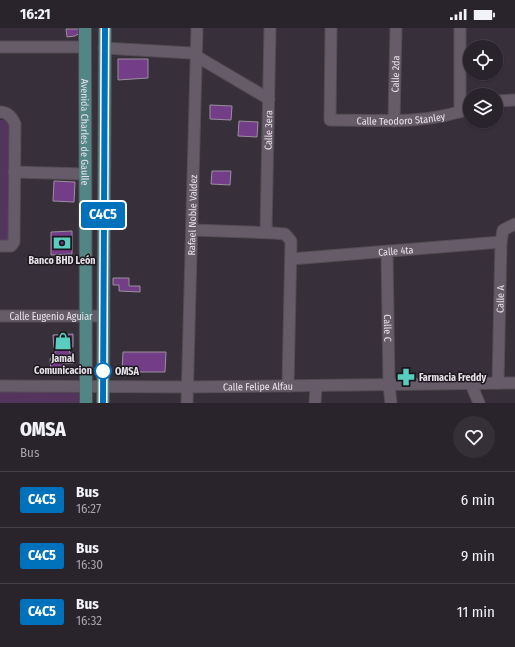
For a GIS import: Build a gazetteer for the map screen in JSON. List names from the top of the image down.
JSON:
{
  "streets": {
    "main road": ["Avenida Charles de Gaulle"],
    "street": [
      "Calle 2da",
      "Calle Teodoro Stanley",
      "Calle 3era",
      "Rafael Noble Valdez",
      "Calle 4ta",
      "Calle A",
      "Calle Eugenio Aguiar",
      "Calle C",
      "Calle Felipe Alfau"
    ]
  },
  "crossings": [
    ["Calle 2da", "Calle Teodoro Stanley"],
    ["Avenida Charles de Gaulle", "Calle Eugenio Aguiar"],
    ["Avenida Charles de Gaulle", "Calle Felipe Alfau"],
    ["Rafael Noble Valdez", "Calle Felipe Alfau"],
    ["Calle 4ta", "Calle A"],
    ["Calle 4ta", "Calle C"],
    ["Calle A", "Calle Felipe Alfau"],
    ["Calle C", "Calle Felipe Alfau"]
  ],
  "places": {
    "bank": ["Banco BHD León"],
    "shop": ["Jamal Comunicacion"],
    "other": ["OMSA"],
    "pharmacy": ["Farmacia Freddy"]
  },
  "lines": ["bus line C4C5"],
  "page": {
    "status": "16:21",
    "on_map": "C4C5",
    "heading": ["OMSA", "Bus"],
    "list": [
      {
        "mark": "C4C5",
        "name": "Bus",
        "note": "16:27",
        "value": "6 min"
      },
      {
        "mark": "C4C5",
        "name": "Bus",
        "note": "16:30",
        "value": "9 min"
      },
      {
        "mark": "C4C5",
        "name": "Bus",
        "note": "16:32",
        "value": "11 min"
      }
    ]
  }
}
